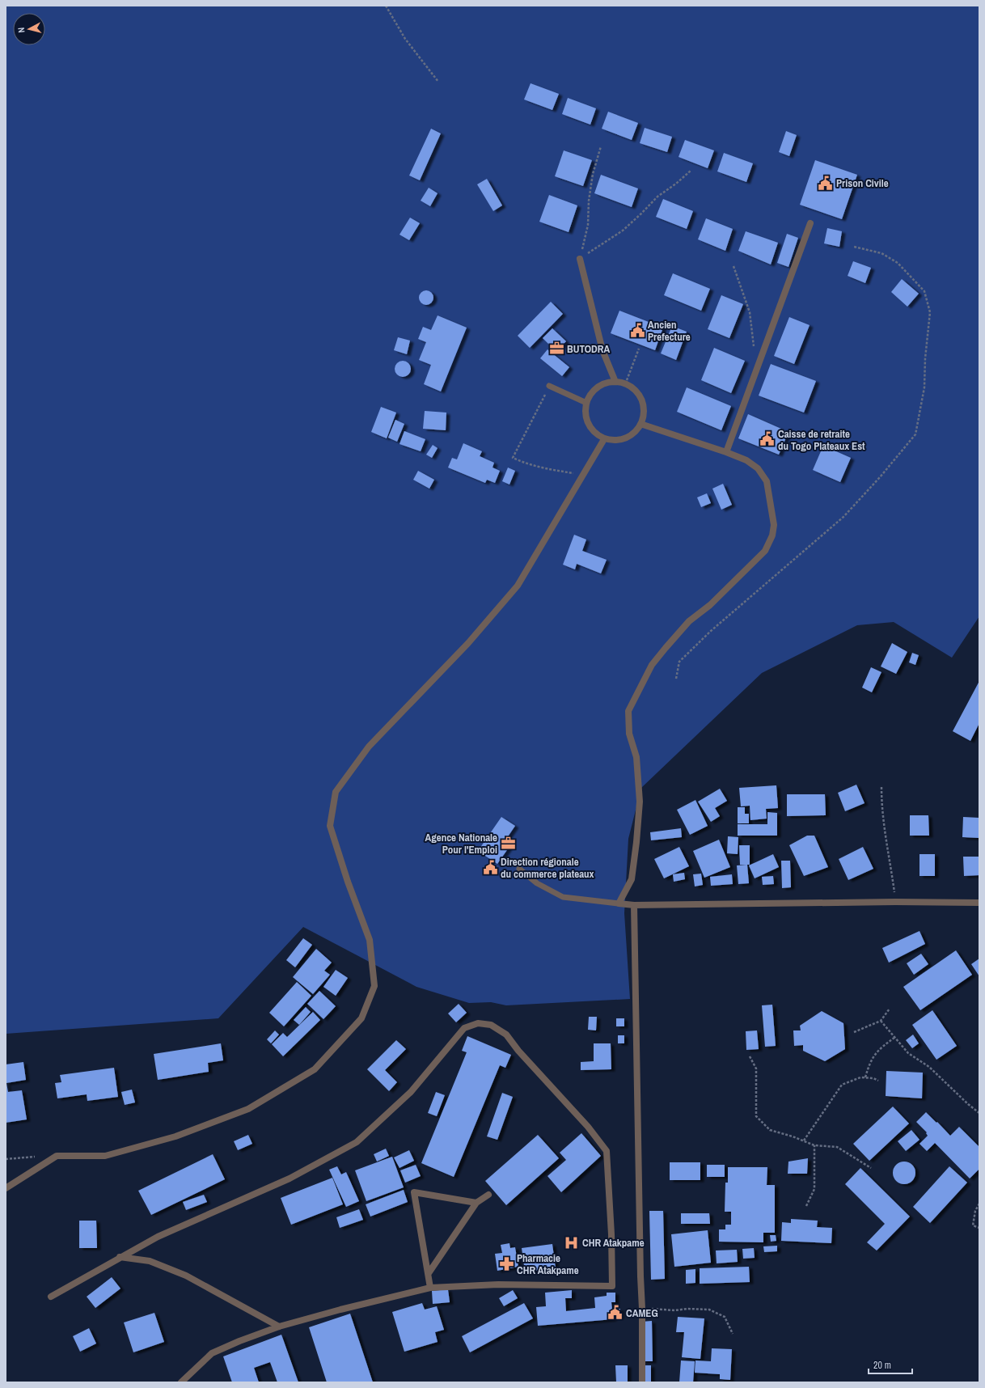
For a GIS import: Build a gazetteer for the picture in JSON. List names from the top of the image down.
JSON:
{
  "places": {
    "public building": [
      "Prison Civile",
      "Ancien Prefecture",
      "Caisse de retraite du Togo Plateaux Est",
      "Direction régionale du commerce plateaux",
      "CAMEG"
    ],
    "office": ["BUTODRA", "Agence Nationale Pour l'Emploi"],
    "hospital": ["CHR Atakpame"],
    "pharmacy": ["Pharmacie CHR Atakpame"]
  },
  "scale_bar": "20 m",
  "north": "left"
}
